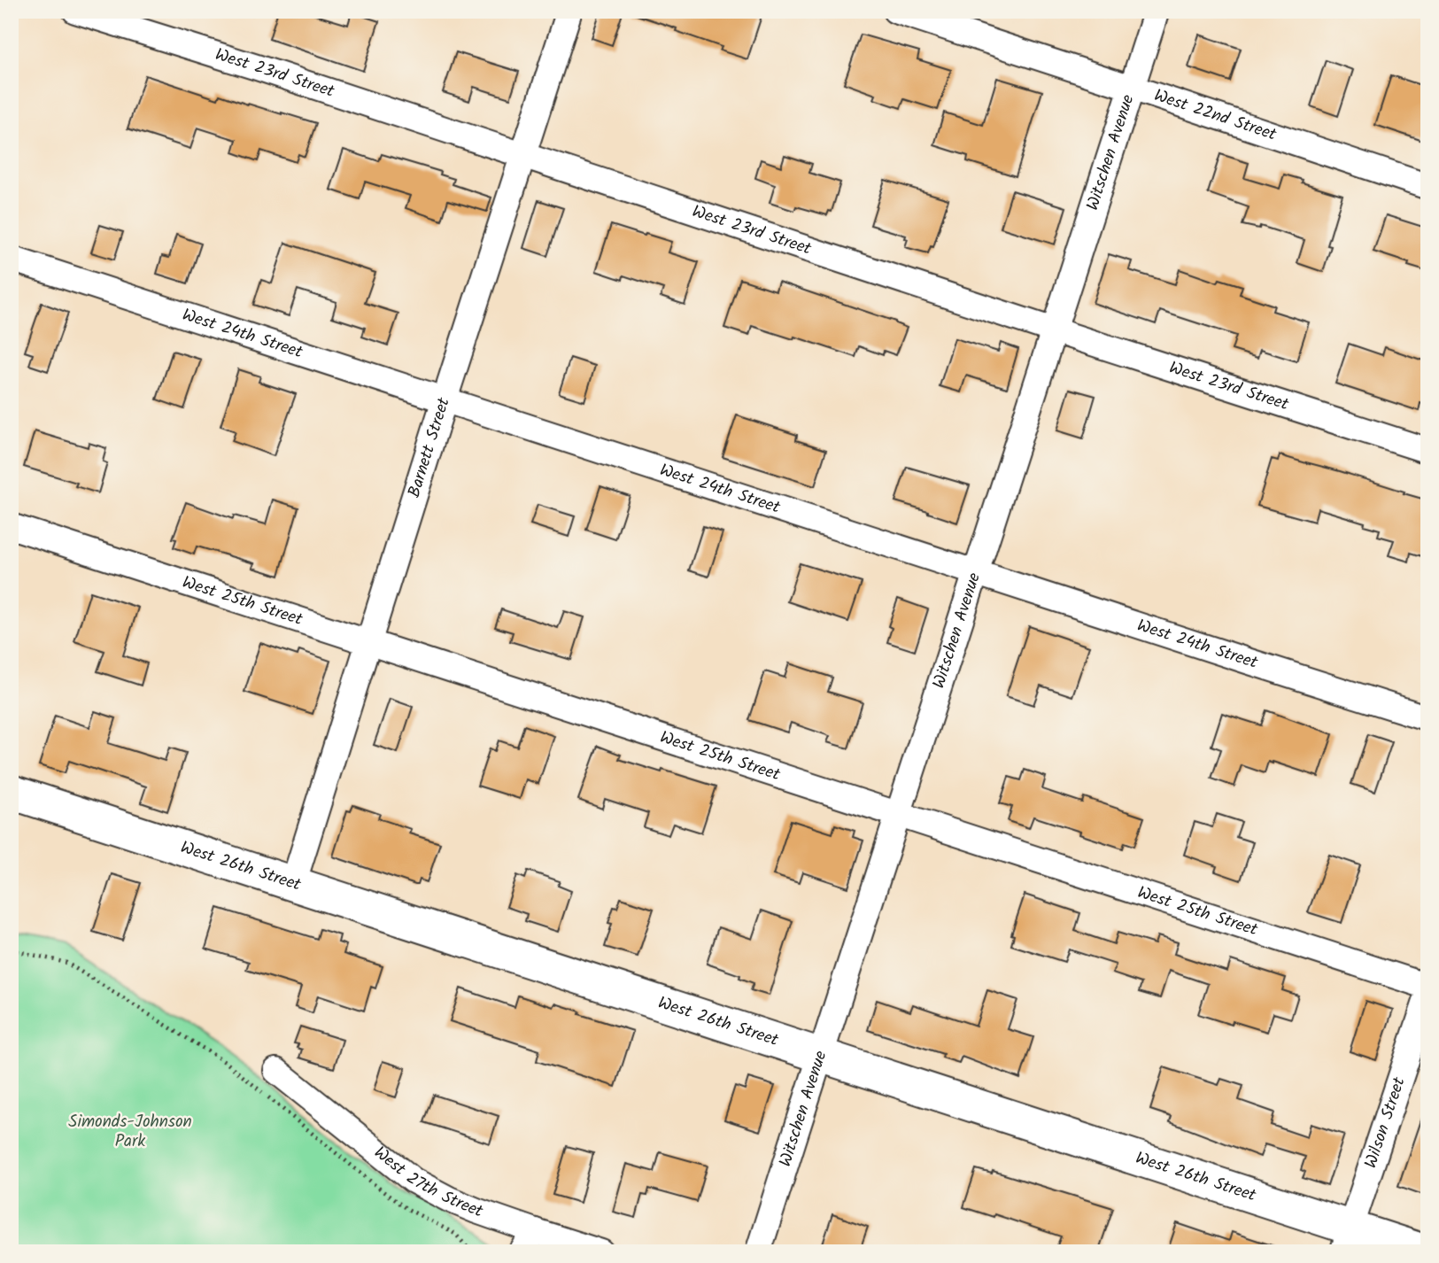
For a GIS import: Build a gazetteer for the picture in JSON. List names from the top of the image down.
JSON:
{
  "streets": {
    "main road": ["West 26th Street"],
    "street": [
      "West 23rd Street",
      "West 22nd Street",
      "Witschen Avenue",
      "West 24th Street",
      "Barnett Street",
      "West 25th Street",
      "Wilson Street",
      "West 27th Street"
    ]
  },
  "crossings": [
    ["West 23rd Street", "Witschen Avenue"],
    ["West 23rd Street", "Barnett Street"],
    ["West 22nd Street", "Witschen Avenue"],
    ["Witschen Avenue", "West 24th Street"],
    ["Witschen Avenue", "West 25th Street"],
    ["Witschen Avenue", "West 26th Street"],
    ["West 24th Street", "Barnett Street"],
    ["Barnett Street", "West 25th Street"],
    ["Barnett Street", "West 26th Street"],
    ["West 26th Street", "Wilson Street"]
  ],
  "parks": ["Simonds-Johnson Park"]
}
